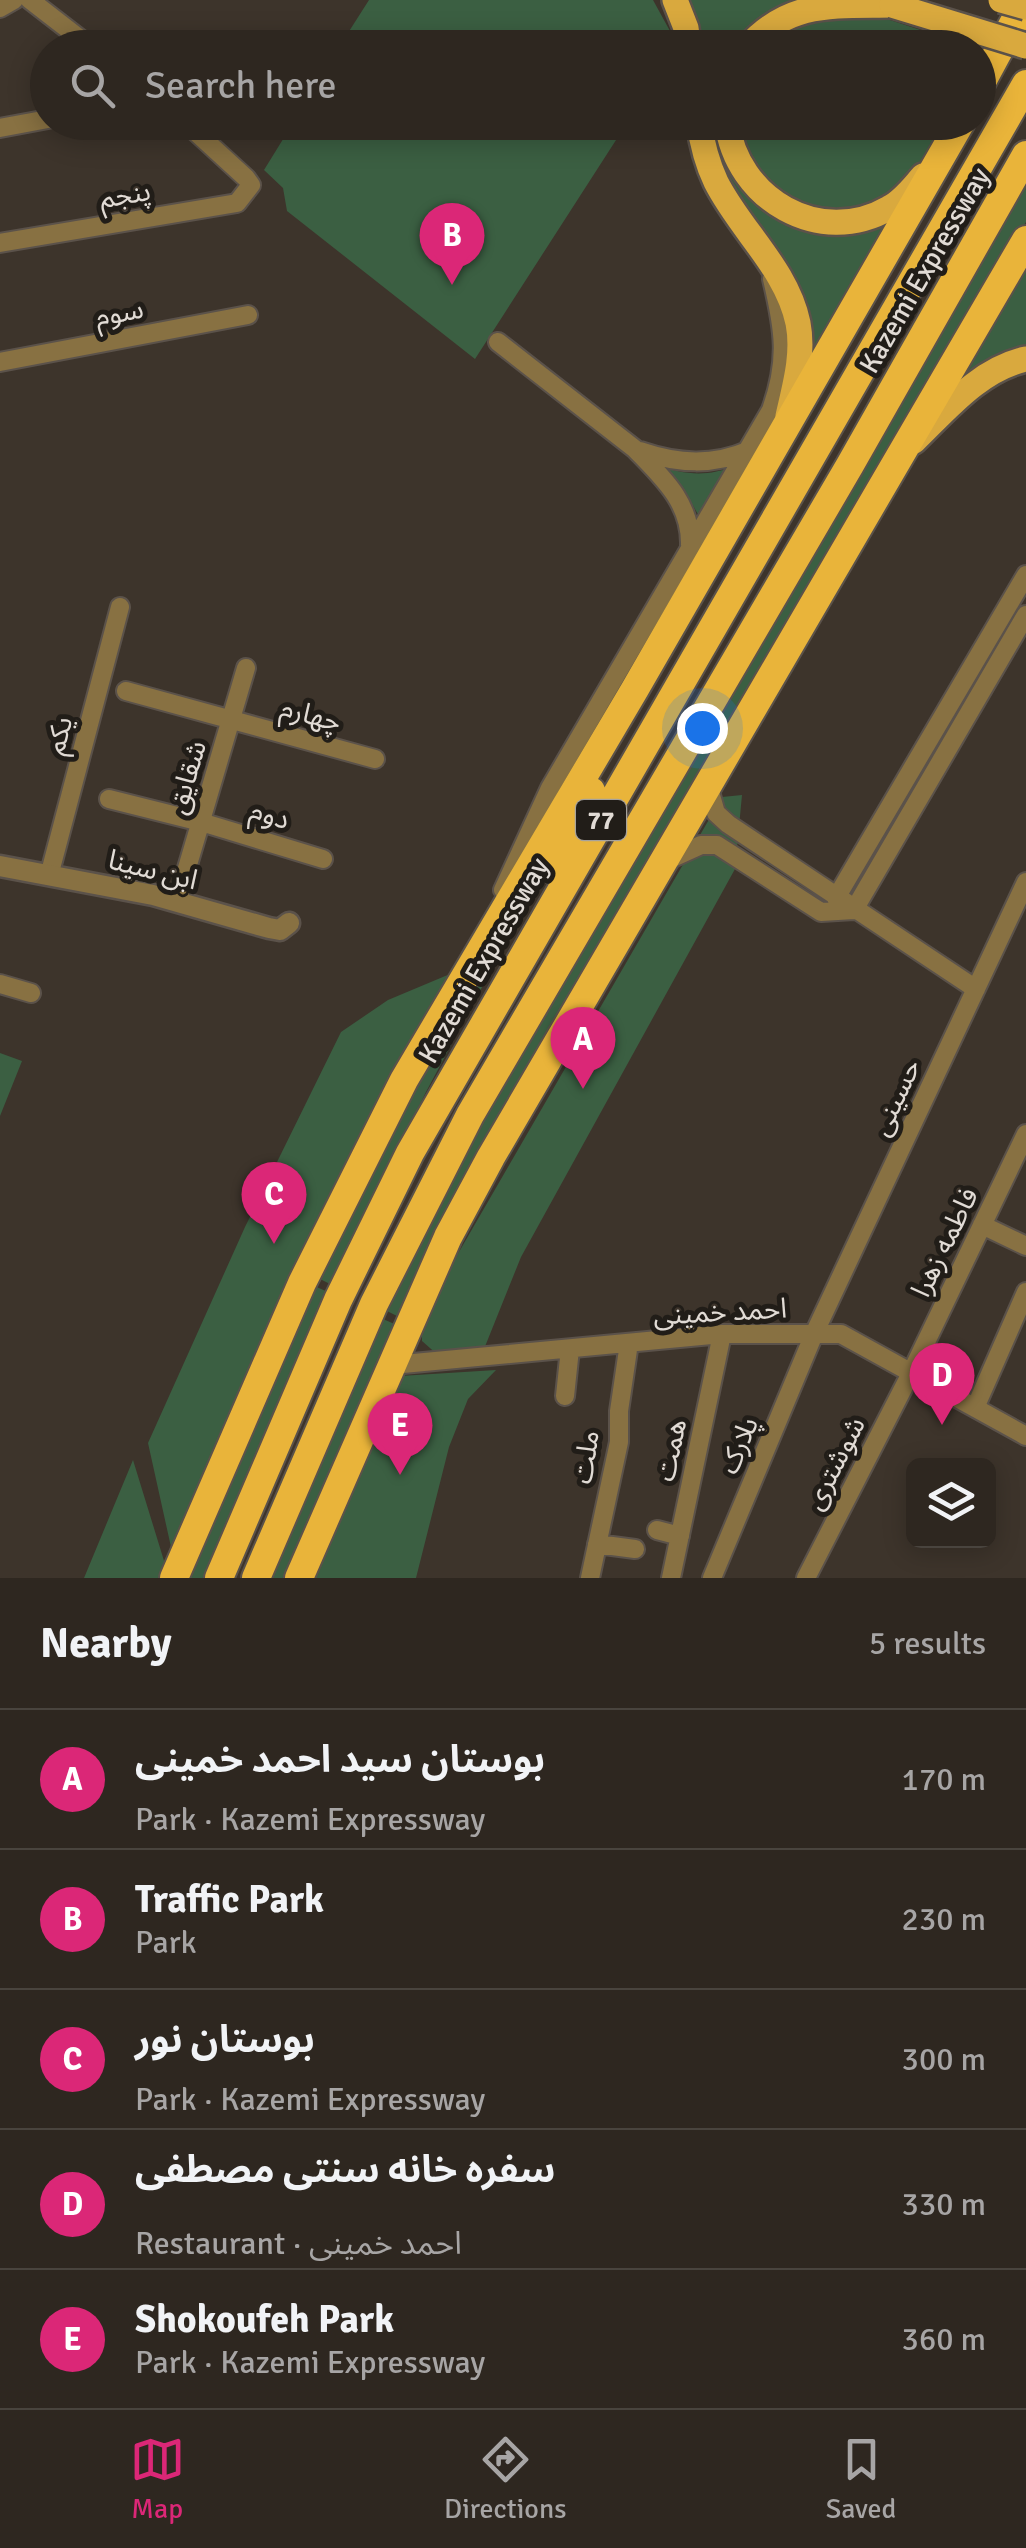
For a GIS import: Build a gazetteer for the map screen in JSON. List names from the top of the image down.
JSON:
{
  "streets": {
    "highway": ["Kazemi Expressway", "77"],
    "street": [
      "پنجم",
      "سوم",
      "چهارم",
      "یکم",
      "شقایق",
      "دوم",
      "ابن سینا",
      "حسینی",
      "فاطمه زهرا",
      "احمد خمینی",
      "پلارک",
      "همت",
      "ملت",
      "شوشتری"
    ]
  },
  "crossings": [
    ["چهارم", "شقایق"],
    ["یکم", "ابن سینا"],
    ["شقایق", "دوم"],
    ["شقایق", "ابن سینا"],
    ["حسینی", "احمد خمینی"],
    ["حسینی", "پلارک"],
    ["فاطمه زهرا", "احمد خمینی"],
    ["فاطمه زهرا", "شوشتری"],
    ["احمد خمینی", "پلارک"],
    ["احمد خمینی", "همت"],
    ["احمد خمینی", "ملت"],
    ["احمد خمینی", "شوشتری"]
  ],
  "page": {
    "search": "Search here",
    "pins": [
      "B",
      "A",
      "C",
      "D",
      "E"
    ],
    "heading": ["Nearby", "5 results"],
    "list": [
      {
        "mark": "A",
        "name": "بوستان سید احمد خمینی",
        "note": "Park · Kazemi Expressway",
        "value": "170 m"
      },
      {
        "mark": "B",
        "name": "Traffic Park",
        "note": "Park",
        "value": "230 m"
      },
      {
        "mark": "C",
        "name": "بوستان نور",
        "note": "Park · Kazemi Expressway",
        "value": "300 m"
      },
      {
        "mark": "D",
        "name": "سفره خانه سنتی مصطفی",
        "note": "Restaurant · احمد خمینی",
        "value": "330 m"
      },
      {
        "mark": "E",
        "name": "Shokoufeh Park",
        "note": "Park · Kazemi Expressway",
        "value": "360 m"
      }
    ],
    "nav": ["Map", "Directions", "Saved"]
  }
}
